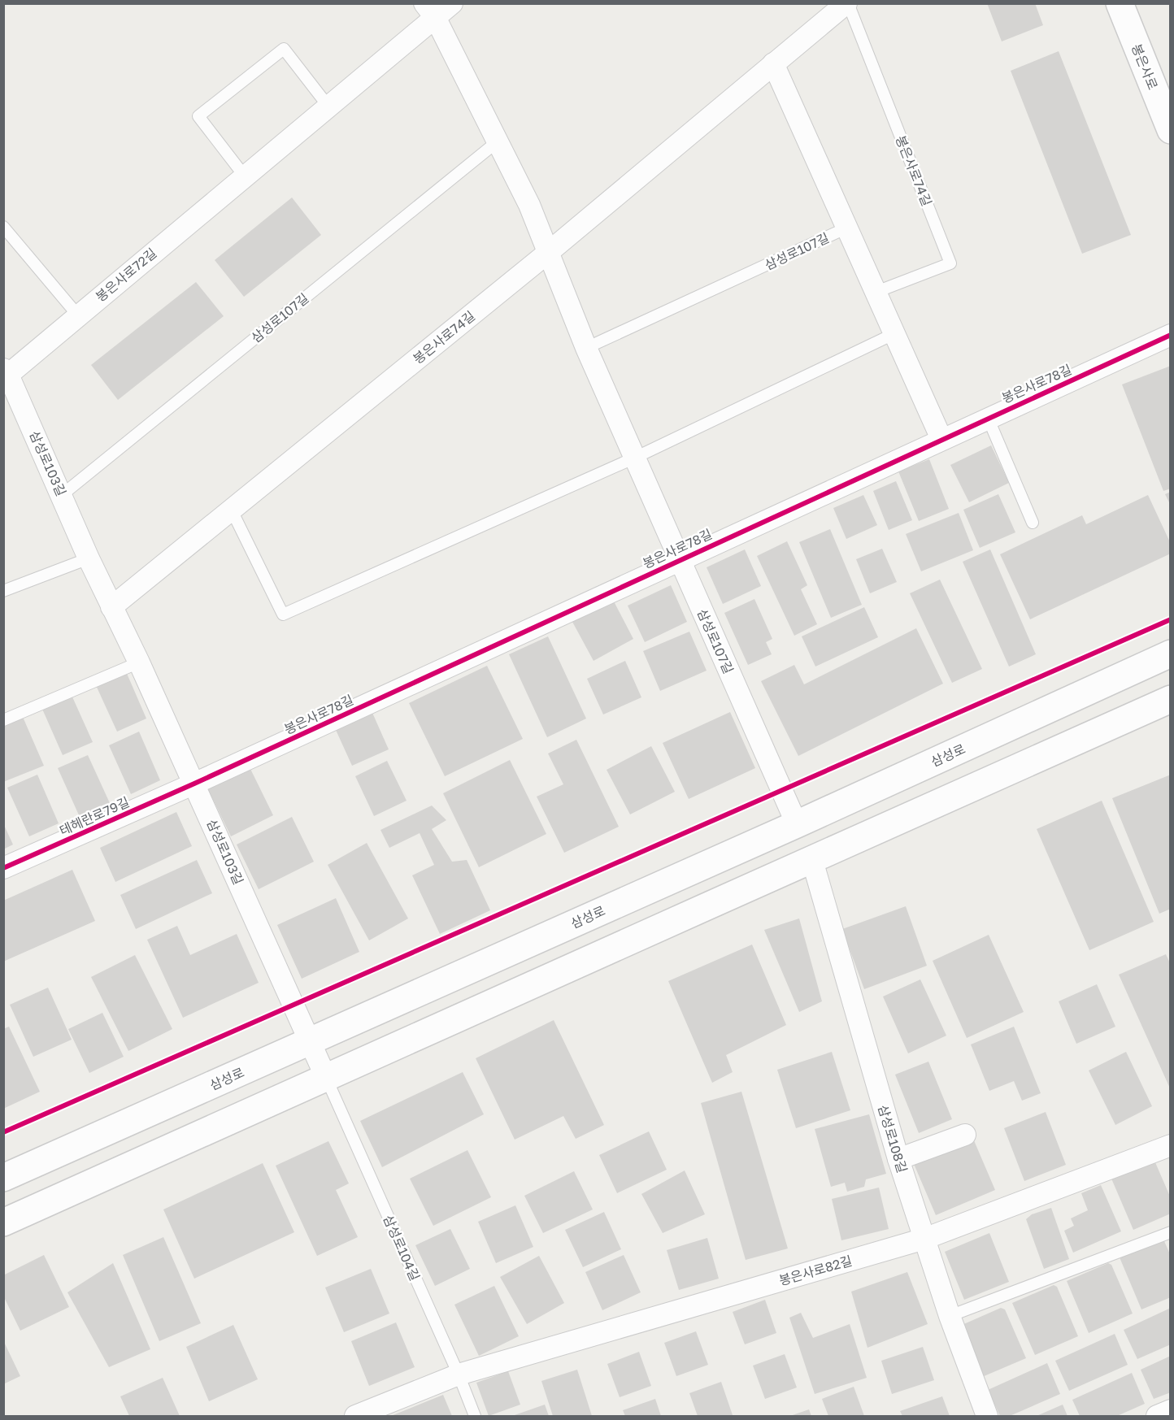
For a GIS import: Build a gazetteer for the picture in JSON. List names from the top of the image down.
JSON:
{
  "streets": {
    "main road": ["봉은사로", "삼성로"],
    "street": [
      "봉은사로74길",
      "삼성로107길",
      "봉은사로72길",
      "봉은사로78길",
      "삼성로103길",
      "테헤란로79길",
      "삼성로108길",
      "봉은사로82길"
    ],
    "lane": ["삼성로104길"]
  },
  "crossings": [
    ["봉은사로74길", "삼성로107길"],
    ["봉은사로74길", "삼성로103길"],
    ["삼성로107길", "봉은사로72길"],
    ["삼성로107길", "봉은사로78길"],
    ["삼성로107길", "삼성로103길"],
    ["삼성로107길", "삼성로"],
    ["봉은사로72길", "삼성로103길"],
    ["봉은사로78길", "삼성로103길"],
    ["봉은사로78길", "테헤란로79길"],
    ["삼성로103길", "삼성로"],
    ["삼성로103길", "테헤란로79길"],
    ["삼성로103길", "삼성로104길"],
    ["삼성로108길", "봉은사로82길"],
    ["삼성로104길", "봉은사로82길"]
  ]
}
